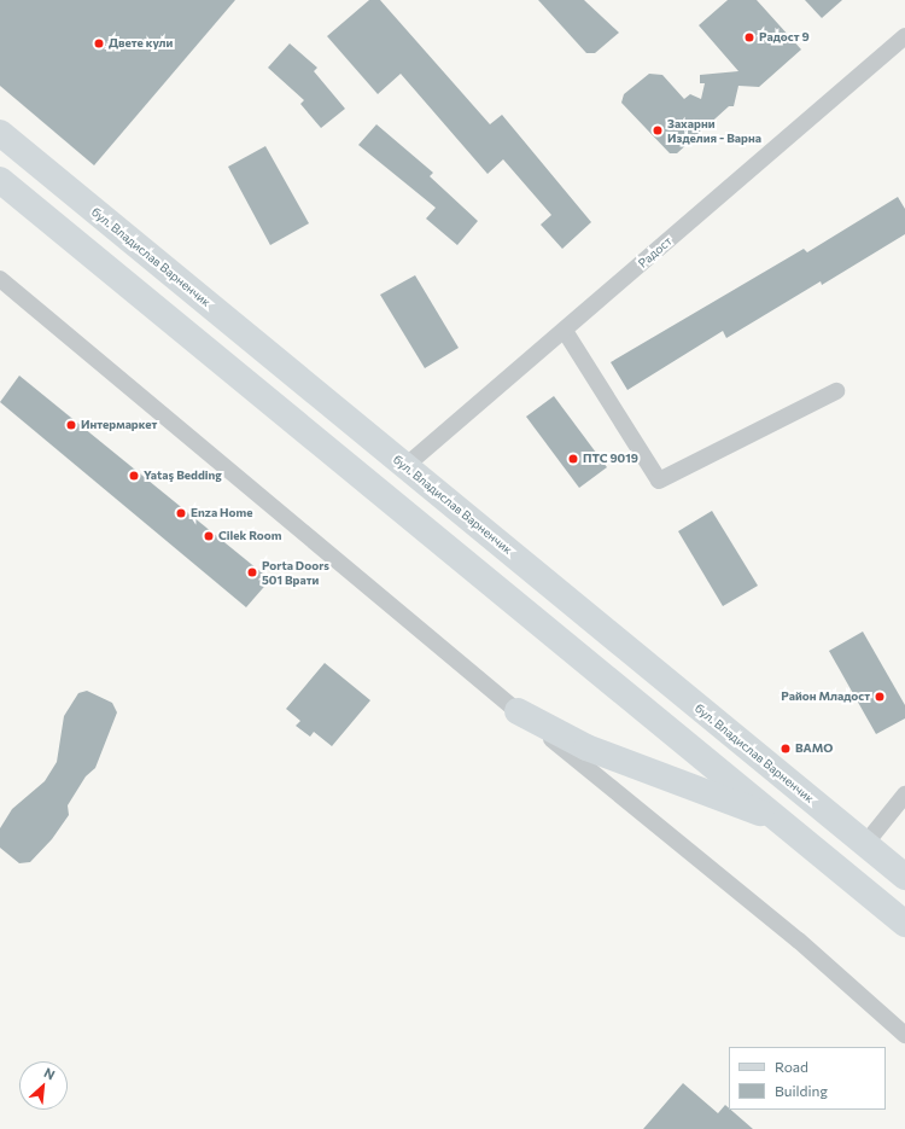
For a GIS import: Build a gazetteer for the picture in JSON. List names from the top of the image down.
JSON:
{
  "streets": {
    "main road": ["бул. Владислав Варненчик"],
    "street": ["Радост"]
  },
  "crossings": [
    ["Радост", "бул. Владислав Варненчик"]
  ],
  "places": [
    "Радост 9",
    "Двете кули",
    "Захарни Изделия - Варна",
    "Интермаркет",
    "ПТС 9019",
    "Yataş Bedding",
    "Enza Home",
    "Cilek Room",
    "Porta Doors 501 Врати",
    "Район Младост",
    "ВАМО"
  ],
  "legend": ["Road", "Building"],
  "north": "top right"
}
